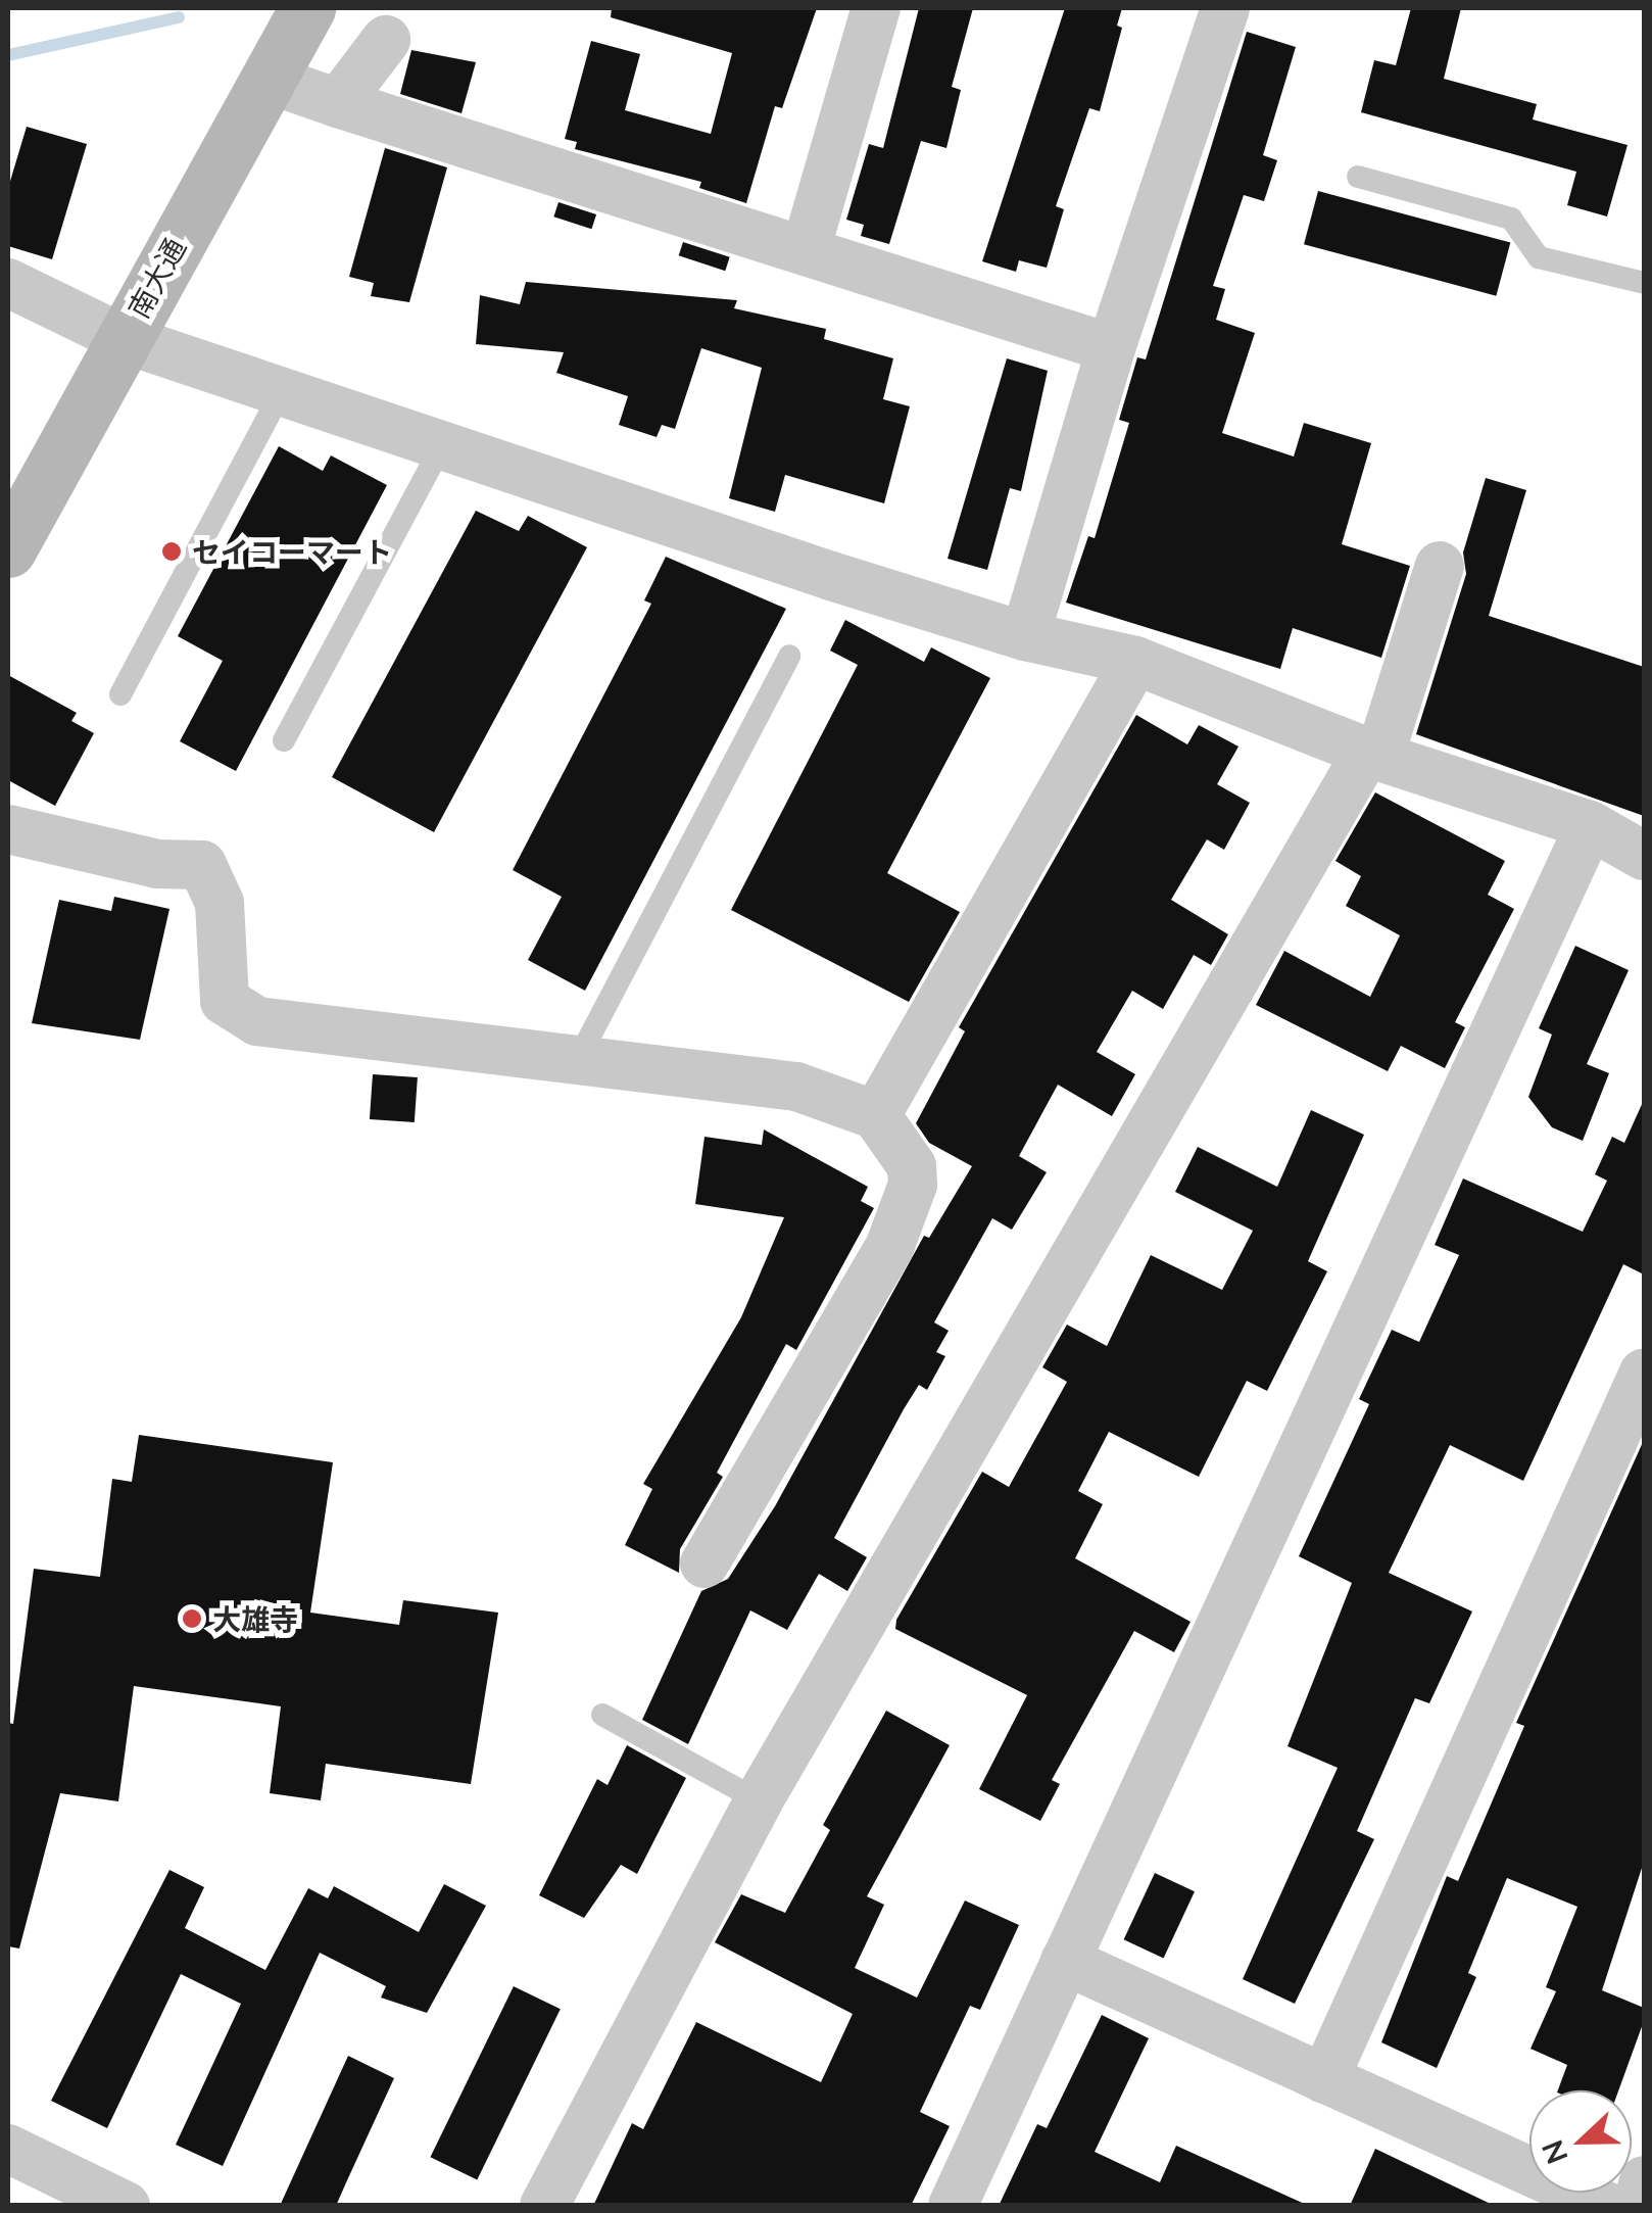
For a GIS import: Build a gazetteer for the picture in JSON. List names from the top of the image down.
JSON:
{
  "streets": {
    "street": ["南大通"]
  },
  "places": ["セイコーマート", "大雄寺"],
  "north": "left"
}
